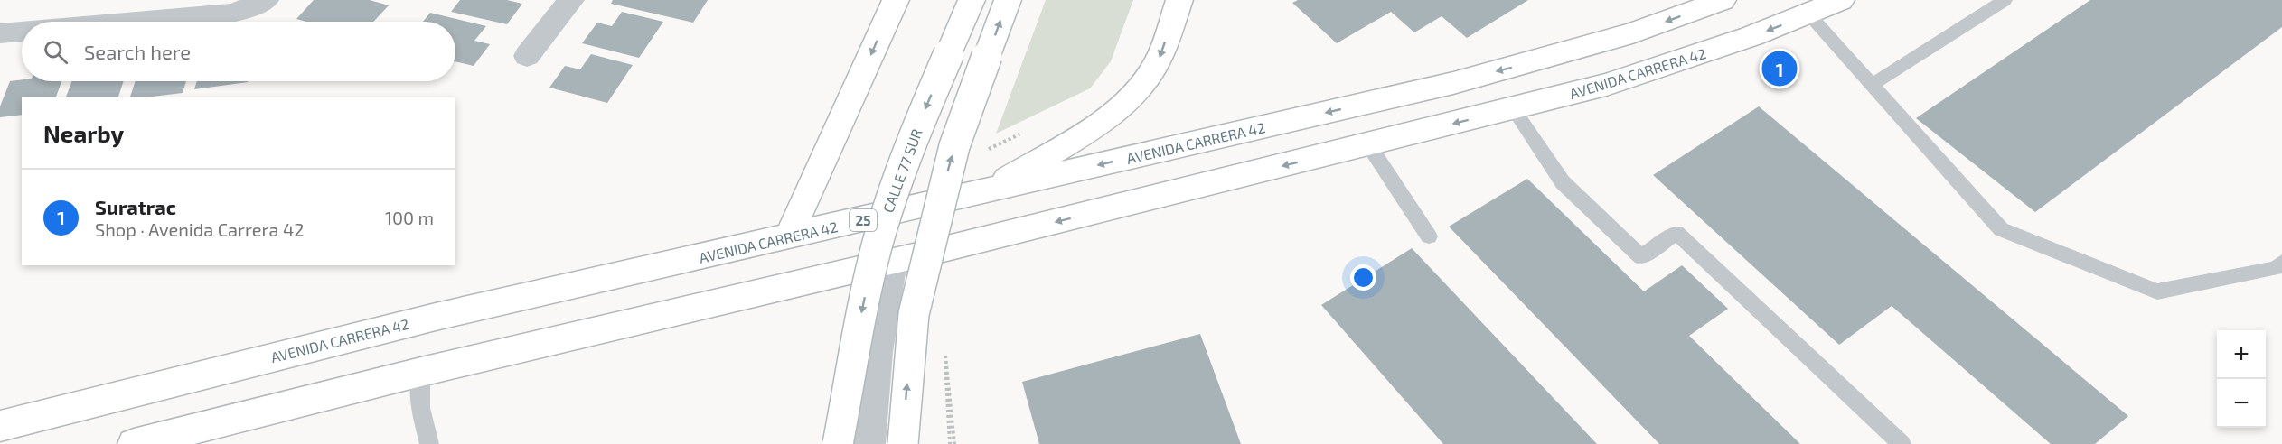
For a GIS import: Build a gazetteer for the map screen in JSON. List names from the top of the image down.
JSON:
{
  "streets": {
    "main road": ["AVENIDA CARRERA 42", "CALLE 77 SUR", "25"]
  },
  "one_way": ["AVENIDA CARRERA 42"],
  "page": {
    "search": "Search here",
    "pins": "1",
    "heading": "Nearby",
    "list": [
      {
        "mark": "1",
        "name": "Suratrac",
        "note": "Shop · Avenida Carrera 42",
        "value": "100 m"
      }
    ],
    "map_buttons": ["+", "−"]
  }
}
